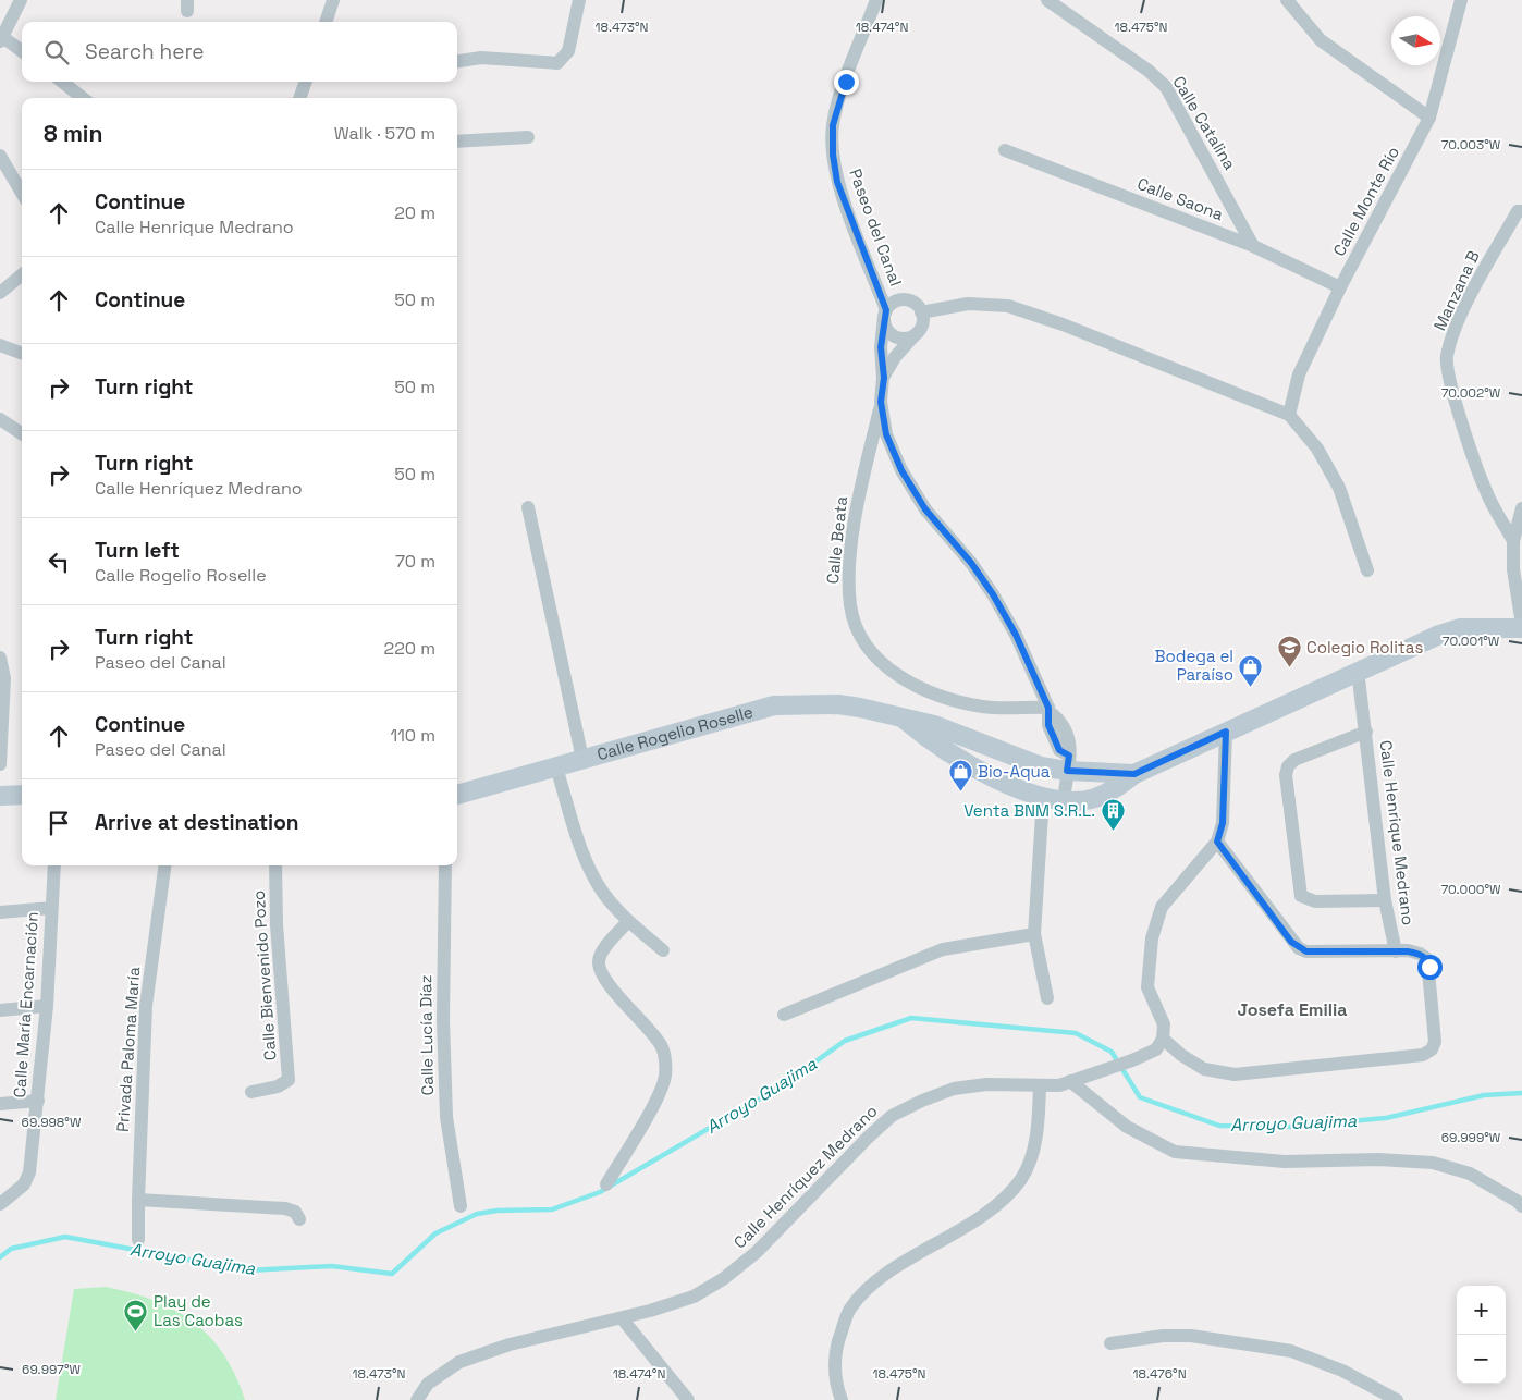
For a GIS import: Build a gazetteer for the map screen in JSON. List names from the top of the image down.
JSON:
{
  "streets": {
    "street": [
      "Calle Catalina",
      "Calle Saona",
      "Calle Monte Río",
      "Paseo del Canal",
      "Manzana B",
      "Calle Beata",
      "Calle Rogelio Roselle",
      "Calle Henrique Medrano",
      "Calle Bienvenido Pozo",
      "Calle María Encarnación",
      "Calle Lucía Díaz",
      "Privada Paloma María",
      "Calle Henríquez Medrano"
    ]
  },
  "crossings": [
    ["Calle Catalina", "Calle Saona"],
    ["Calle Saona", "Calle Monte Río"],
    ["Paseo del Canal", "Calle Beata"],
    ["Paseo del Canal", "Calle Rogelio Roselle"],
    ["Calle Rogelio Roselle", "Calle Henrique Medrano"]
  ],
  "districts": ["Josefa Emilia"],
  "water": ["Arroyo Guajima"],
  "places": {
    "school or university": ["Colegio Rolitas"],
    "shop": ["Bodega el Paraíso", "Bio-Aqua"],
    "building": ["Venta BNM S.R.L."],
    "sports": ["Play de Las Caobas"]
  },
  "north": "right",
  "page": {
    "search": "Search here",
    "heading": ["8 min", "Walk · 570 m"],
    "list": [
      ["Continue", "Calle Henrique Medrano", "20 m"],
      ["Continue", "50 m"],
      ["Turn right", "50 m"],
      ["Turn right", "Calle Henríquez Medrano", "50 m"],
      ["Turn left", "Calle Rogelio Roselle", "70 m"],
      ["Turn right", "Paseo del Canal", "220 m"],
      ["Continue", "Paseo del Canal", "110 m"],
      "Arrive at destination"
    ],
    "map_buttons": ["+", "−"]
  },
  "coordinates": [
    "18.473°N",
    "18.474°N",
    "18.475°N",
    "70.003°W",
    "70.002°W",
    "70.001°W",
    "70.000°W",
    "69.998°W",
    "69.999°W",
    "69.997°W",
    "18.476°N"
  ]
}
